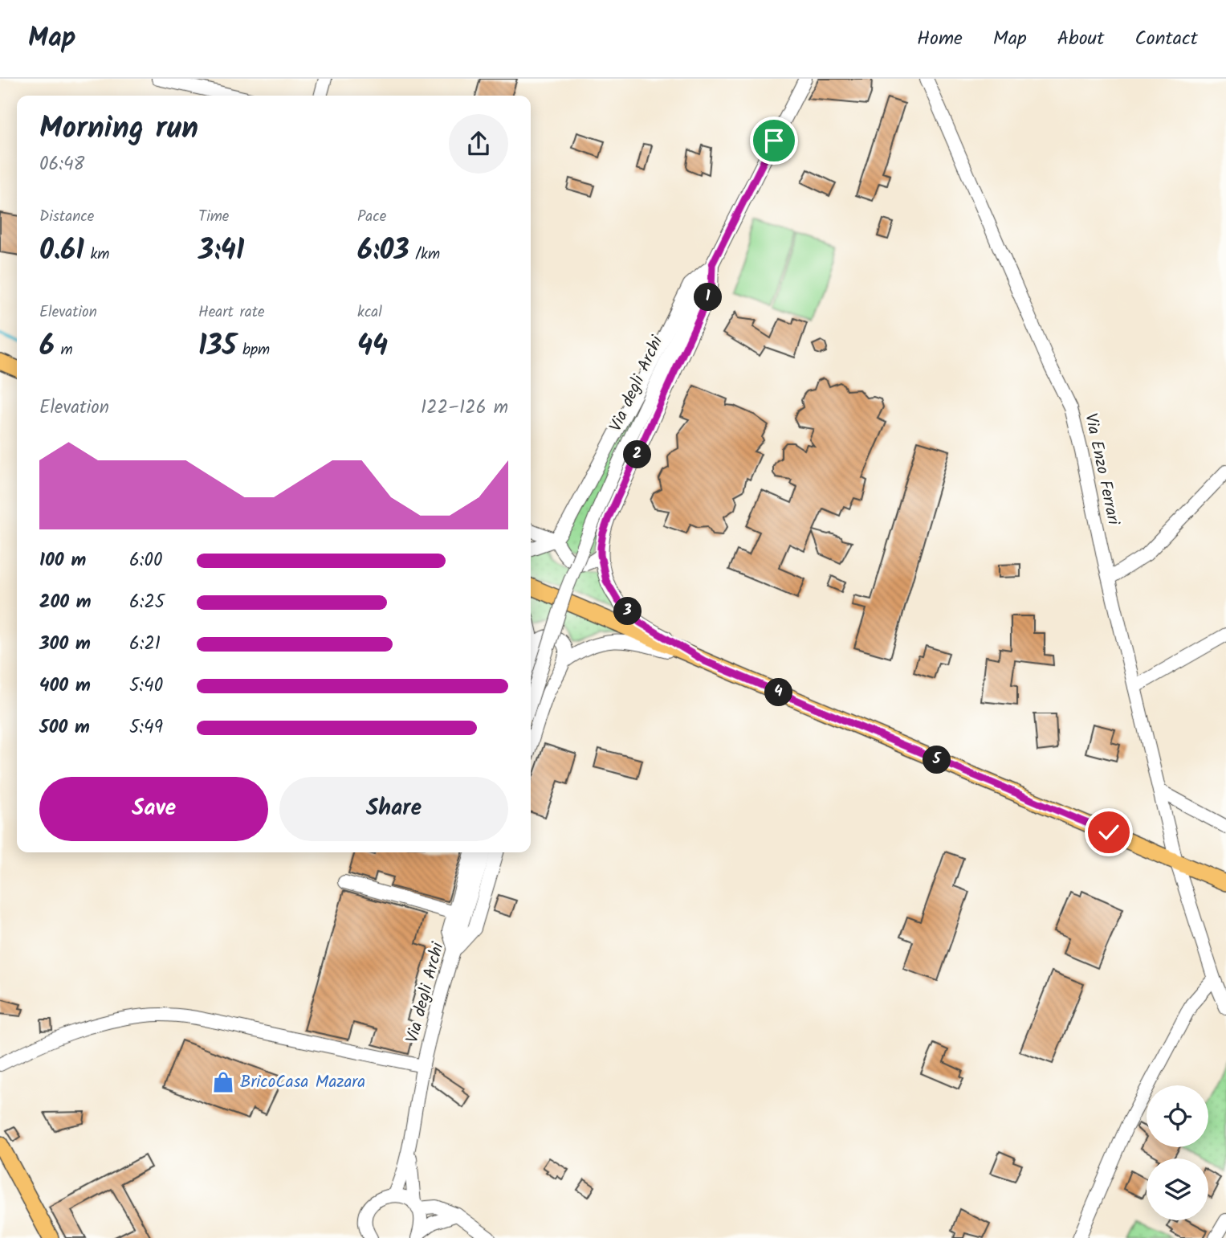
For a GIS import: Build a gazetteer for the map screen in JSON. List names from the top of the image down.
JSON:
{
  "streets": {
    "street": ["Via degli Archi", "Via Enzo Ferrari"]
  },
  "places": {
    "shop": ["BricoCasa Mazara"]
  },
  "page": {
    "header": "Map",
    "nav": [
      "Home",
      "Map",
      "About",
      "Contact"
    ],
    "heading": ["Morning run", "06:48"],
    "stats": [
      ["Distance", "0.61 km"],
      ["Time", "3:41"],
      ["Pace", "6:03 /km"],
      ["Elevation", "6 m"],
      ["Heart rate", "135 bpm"],
      ["kcal", "44"]
    ],
    "pins": [
      "1",
      "2",
      "3",
      "4",
      "5"
    ],
    "chart": ["Elevation", "122–126 m"],
    "list": [
      {
        "name": "100 m",
        "note": "6:00"
      },
      {
        "name": "200 m",
        "note": "6:25"
      },
      {
        "name": "300 m",
        "note": "6:21"
      },
      {
        "name": "400 m",
        "note": "5:40"
      },
      {
        "name": "500 m",
        "note": "5:49"
      }
    ],
    "buttons": ["Save", "Share"]
  }
}
